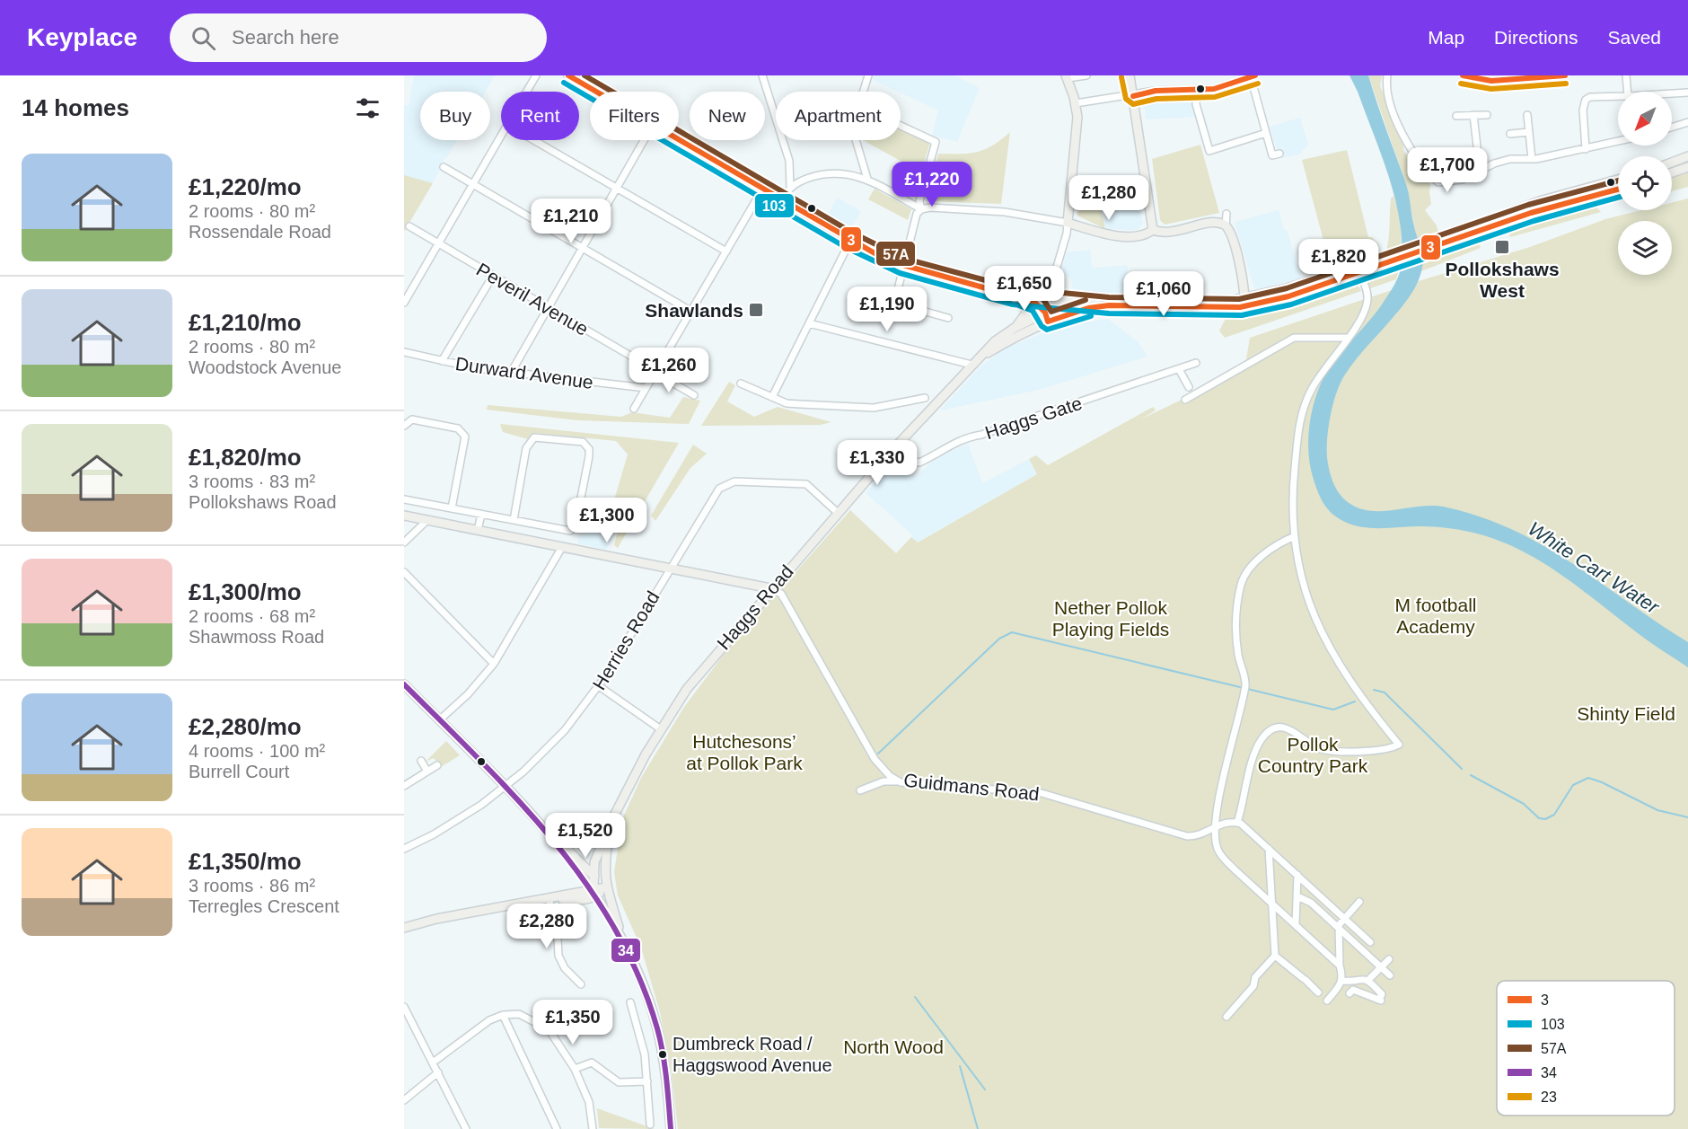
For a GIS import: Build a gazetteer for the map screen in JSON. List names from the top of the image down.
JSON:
{
  "streets": {
    "main road": ["Haggs Road"],
    "street": [
      "Peveril Avenue",
      "Durward Avenue",
      "Haggs Gate",
      "Herries Road",
      "Guidmans Road"
    ]
  },
  "crossings": [
    ["Haggs Gate", "Haggs Road"],
    ["Haggs Road", "Herries Road"],
    ["Haggs Road", "Guidmans Road"]
  ],
  "water": ["White Cart Water"],
  "parks": [
    "M football Academy",
    "Nether Pollok Playing Fields",
    "Shinty Field",
    "Hutchesons’ at Pollok Park",
    "Pollok Country Park",
    "North Wood"
  ],
  "places": {
    "transit": ["Pollokshaws West", "Shawlands"],
    "other": ["Dumbreck Road / Haggswood Avenue"]
  },
  "lines": [
    "transit line 3",
    "transit line 57A",
    "transit line 23",
    "transit line 103",
    "transit line 34"
  ],
  "legend": [
    "3",
    "103",
    "57A",
    "34",
    "23"
  ],
  "north": "bottom left",
  "page": {
    "header": "Keyplace",
    "search": "Search here",
    "nav": ["Map", "Directions", "Saved"],
    "heading": "14 homes",
    "chip": [
      "Buy",
      "Rent",
      "Filters",
      "New",
      "Apartment"
    ],
    "list": [
      {
        "name": "£1,220/mo",
        "note": "2 rooms · 80 m² · Rossendale Road"
      },
      {
        "name": "£1,210/mo",
        "note": "2 rooms · 80 m² · Woodstock Avenue"
      },
      {
        "name": "£1,820/mo",
        "note": "3 rooms · 83 m² · Pollokshaws Road"
      },
      {
        "name": "£1,300/mo",
        "note": "2 rooms · 68 m² · Shawmoss Road"
      },
      {
        "name": "£2,280/mo",
        "note": "4 rooms · 100 m² · Burrell Court"
      },
      {
        "name": "£1,350/mo",
        "note": "3 rooms · 86 m² · Terregles Crescent"
      }
    ],
    "price": [
      "£1,700",
      "£1,220",
      "£1,280",
      "£1,210",
      "£1,820",
      "£1,650",
      "£1,060",
      "£1,190",
      "£1,260",
      "£1,330",
      "£1,300",
      "£1,520",
      "£2,280",
      "£1,350"
    ]
  }
}
